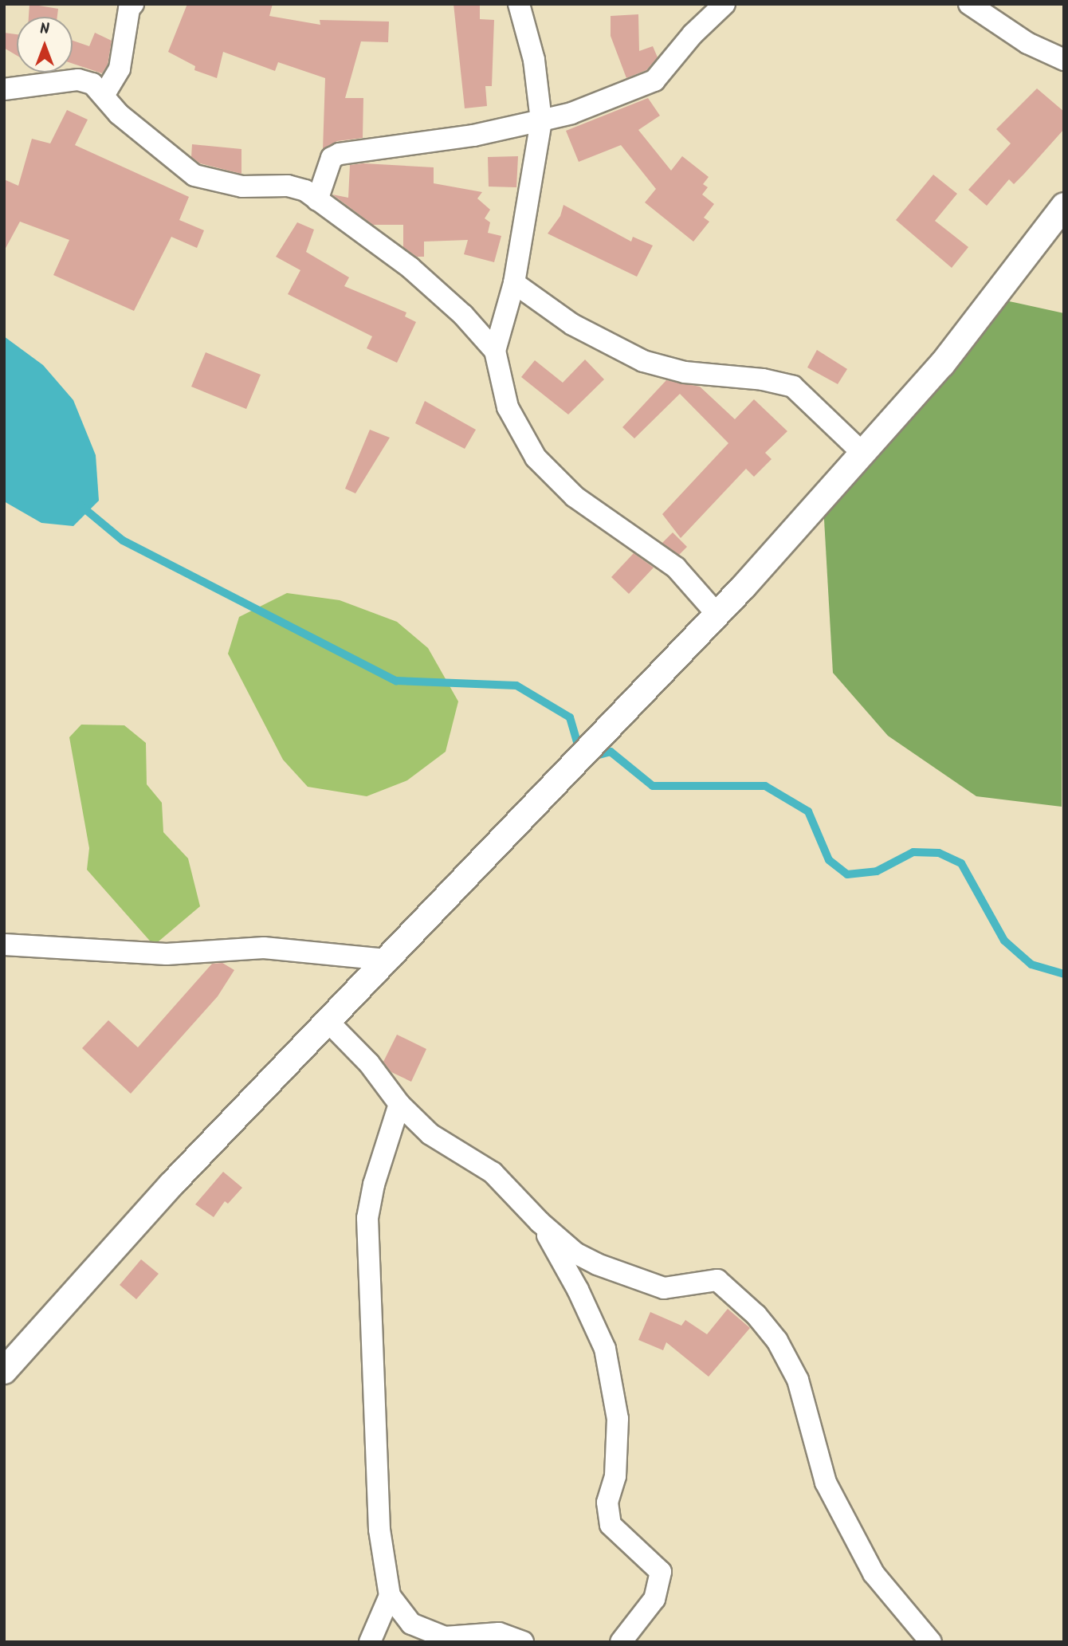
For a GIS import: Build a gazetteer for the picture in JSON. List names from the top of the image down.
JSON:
{
  "north": "top"
}
